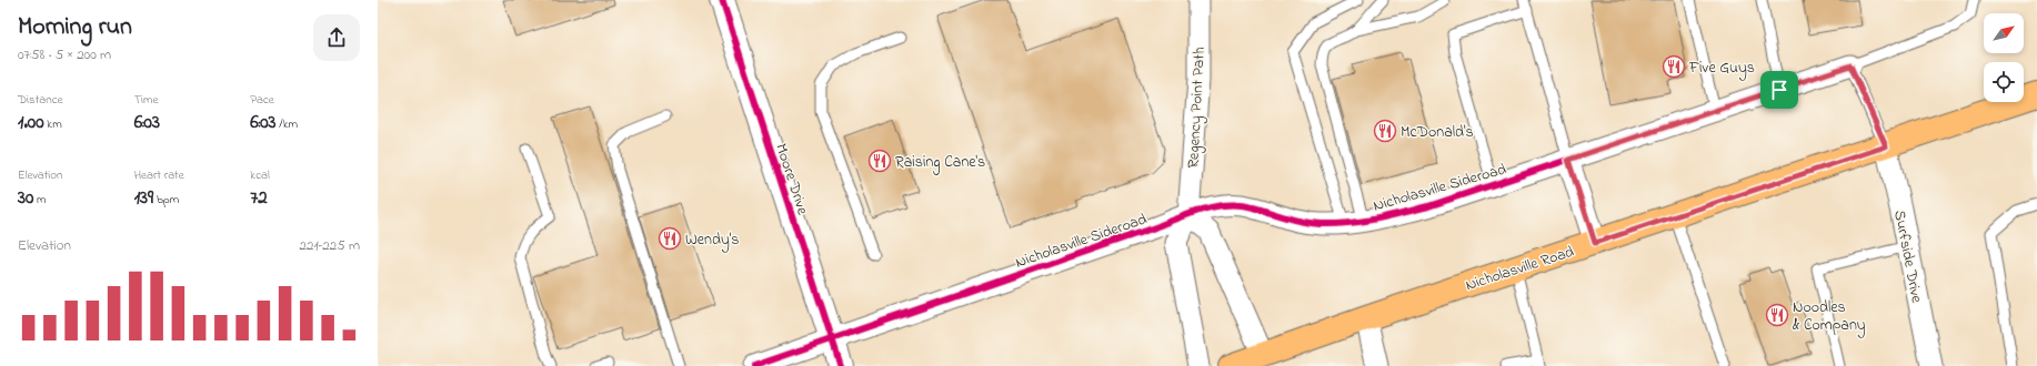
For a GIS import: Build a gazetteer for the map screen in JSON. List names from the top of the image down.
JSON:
{
  "streets": {
    "main road": ["Nicholasville Road"],
    "street": [
      "Regency Point Path",
      "Moore Drive",
      "Nicholasville Sideroad",
      "Surfside Drive"
    ]
  },
  "crossings": [
    ["Regency Point Path", "Nicholasville Sideroad"],
    ["Moore Drive", "Nicholasville Sideroad"],
    ["Surfside Drive", "Nicholasville Road"]
  ],
  "places": {
    "restaurant": [
      "Five Guys",
      "McDonald's",
      "Raising Cane's",
      "Wendy's",
      "Noodles & Company"
    ]
  },
  "north": "top right",
  "page": {
    "heading": ["Morning run", "07:58 · 5 × 200 m"],
    "stats": [
      ["Distance", "1.00 km"],
      ["Time", "6:03"],
      ["Pace", "6:03 /km"],
      ["Elevation", "30 m"],
      ["Heart rate", "139 bpm"],
      ["kcal", "72"]
    ],
    "chart": ["Elevation", "221–225 m"]
  }
}
